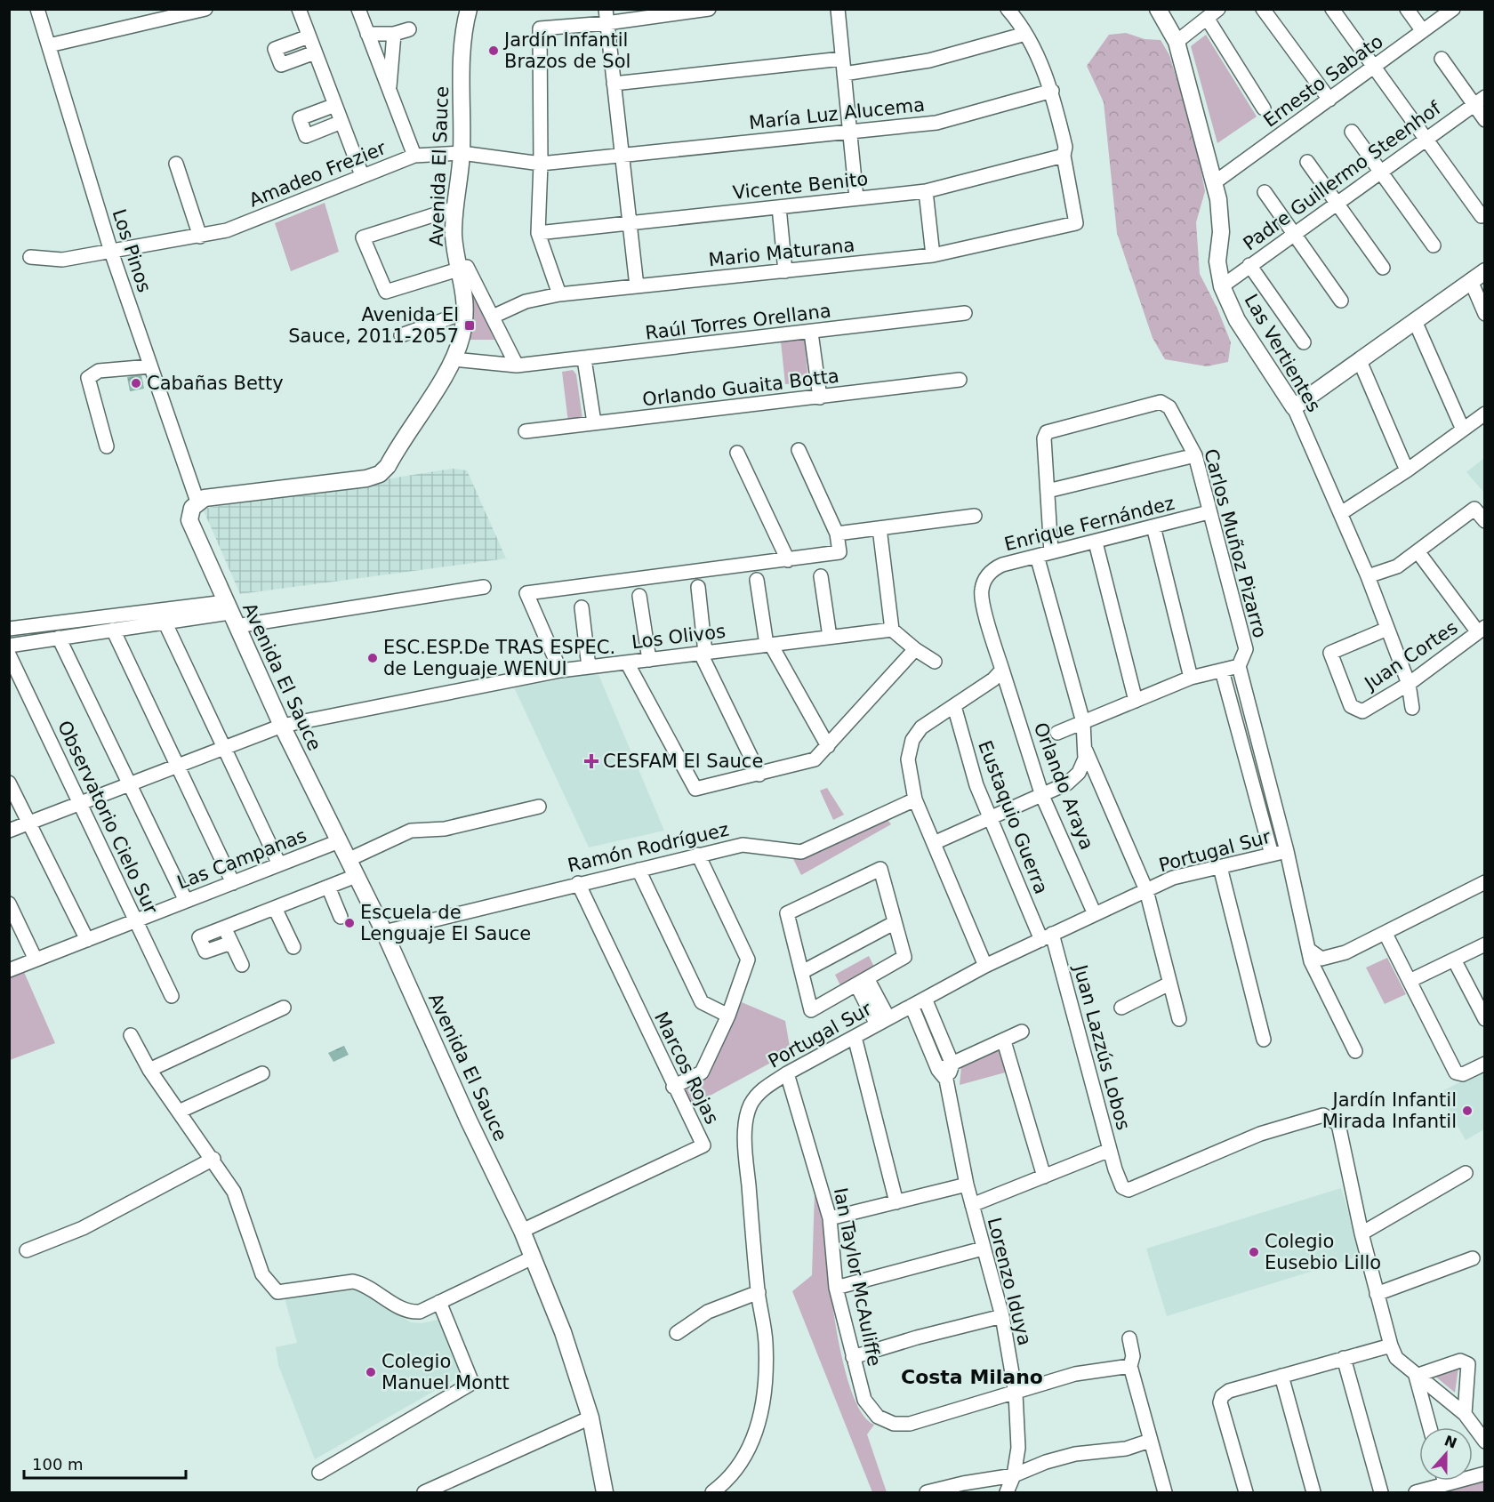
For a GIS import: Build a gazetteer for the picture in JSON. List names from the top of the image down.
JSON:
{
  "streets": {
    "street": [
      "Ernesto Sabato",
      "María Luz Alucema",
      "Avenida El Sauce",
      "Amadeo Frezier",
      "Padre Guillermo Steenhof",
      "Vicente Benito",
      "Los Pinos",
      "Mario Maturana",
      "Raúl Torres Orellana",
      "Las Vertientes",
      "Orlando Guaita Botta",
      "Enrique Fernández",
      "Carlos Muñoz Pizarro",
      "Los Olivos",
      "Juan Cortes",
      "Orlando Araya",
      "Observatorio Cielo Sur",
      "Eustaquio Guerra",
      "Ramón Rodríguez",
      "Portugal Sur",
      "Las Campanas",
      "Juan Lazzús Lobos",
      "Marcos Rojas",
      "Ian Taylor McAuliffe",
      "Lorenzo Iduya"
    ]
  },
  "crossings": [
    ["Ernesto Sabato", "Las Vertientes"],
    ["María Luz Alucema", "Amadeo Frezier"],
    ["Avenida El Sauce", "Amadeo Frezier"],
    ["Avenida El Sauce", "Los Pinos"],
    ["Avenida El Sauce", "Raúl Torres Orellana"],
    ["Avenida El Sauce", "Los Olivos"],
    ["Avenida El Sauce", "Ramón Rodríguez"],
    ["Avenida El Sauce", "Las Campanas"],
    ["Avenida El Sauce", "Marcos Rojas"],
    ["Amadeo Frezier", "Los Pinos"],
    ["Padre Guillermo Steenhof", "Las Vertientes"],
    ["Vicente Benito", "Mario Maturana"],
    ["Las Vertientes", "Juan Cortes"],
    ["Enrique Fernández", "Carlos Muñoz Pizarro"],
    ["Enrique Fernández", "Orlando Araya"],
    ["Carlos Muñoz Pizarro", "Portugal Sur"],
    ["Los Olivos", "Observatorio Cielo Sur"],
    ["Orlando Araya", "Portugal Sur"],
    ["Observatorio Cielo Sur", "Las Campanas"],
    ["Eustaquio Guerra", "Portugal Sur"],
    ["Eustaquio Guerra", "Juan Lazzús Lobos"],
    ["Ramón Rodríguez", "Marcos Rojas"],
    ["Portugal Sur", "Juan Lazzús Lobos"],
    ["Portugal Sur", "Ian Taylor McAuliffe"],
    ["Portugal Sur", "Lorenzo Iduya"],
    ["Ian Taylor McAuliffe", "Lorenzo Iduya"]
  ],
  "districts": ["Costa Milano"],
  "places": {
    "other": [
      "Jardín Infantil Brazos de Sol",
      "Cabañas Betty",
      "ESC.ESP.De TRAS ESPEC. de Lenguaje WENUI",
      "Escuela de Lenguaje El Sauce",
      "Jardín Infantil Mirada Infantil",
      "Colegio Eusebio Lillo",
      "Colegio Manuel Montt"
    ],
    "transit": ["Avenida El Sauce, 2011-2057"],
    "health": ["CESFAM El Sauce"]
  },
  "scale_bar": "100 m",
  "north": "top"
}
